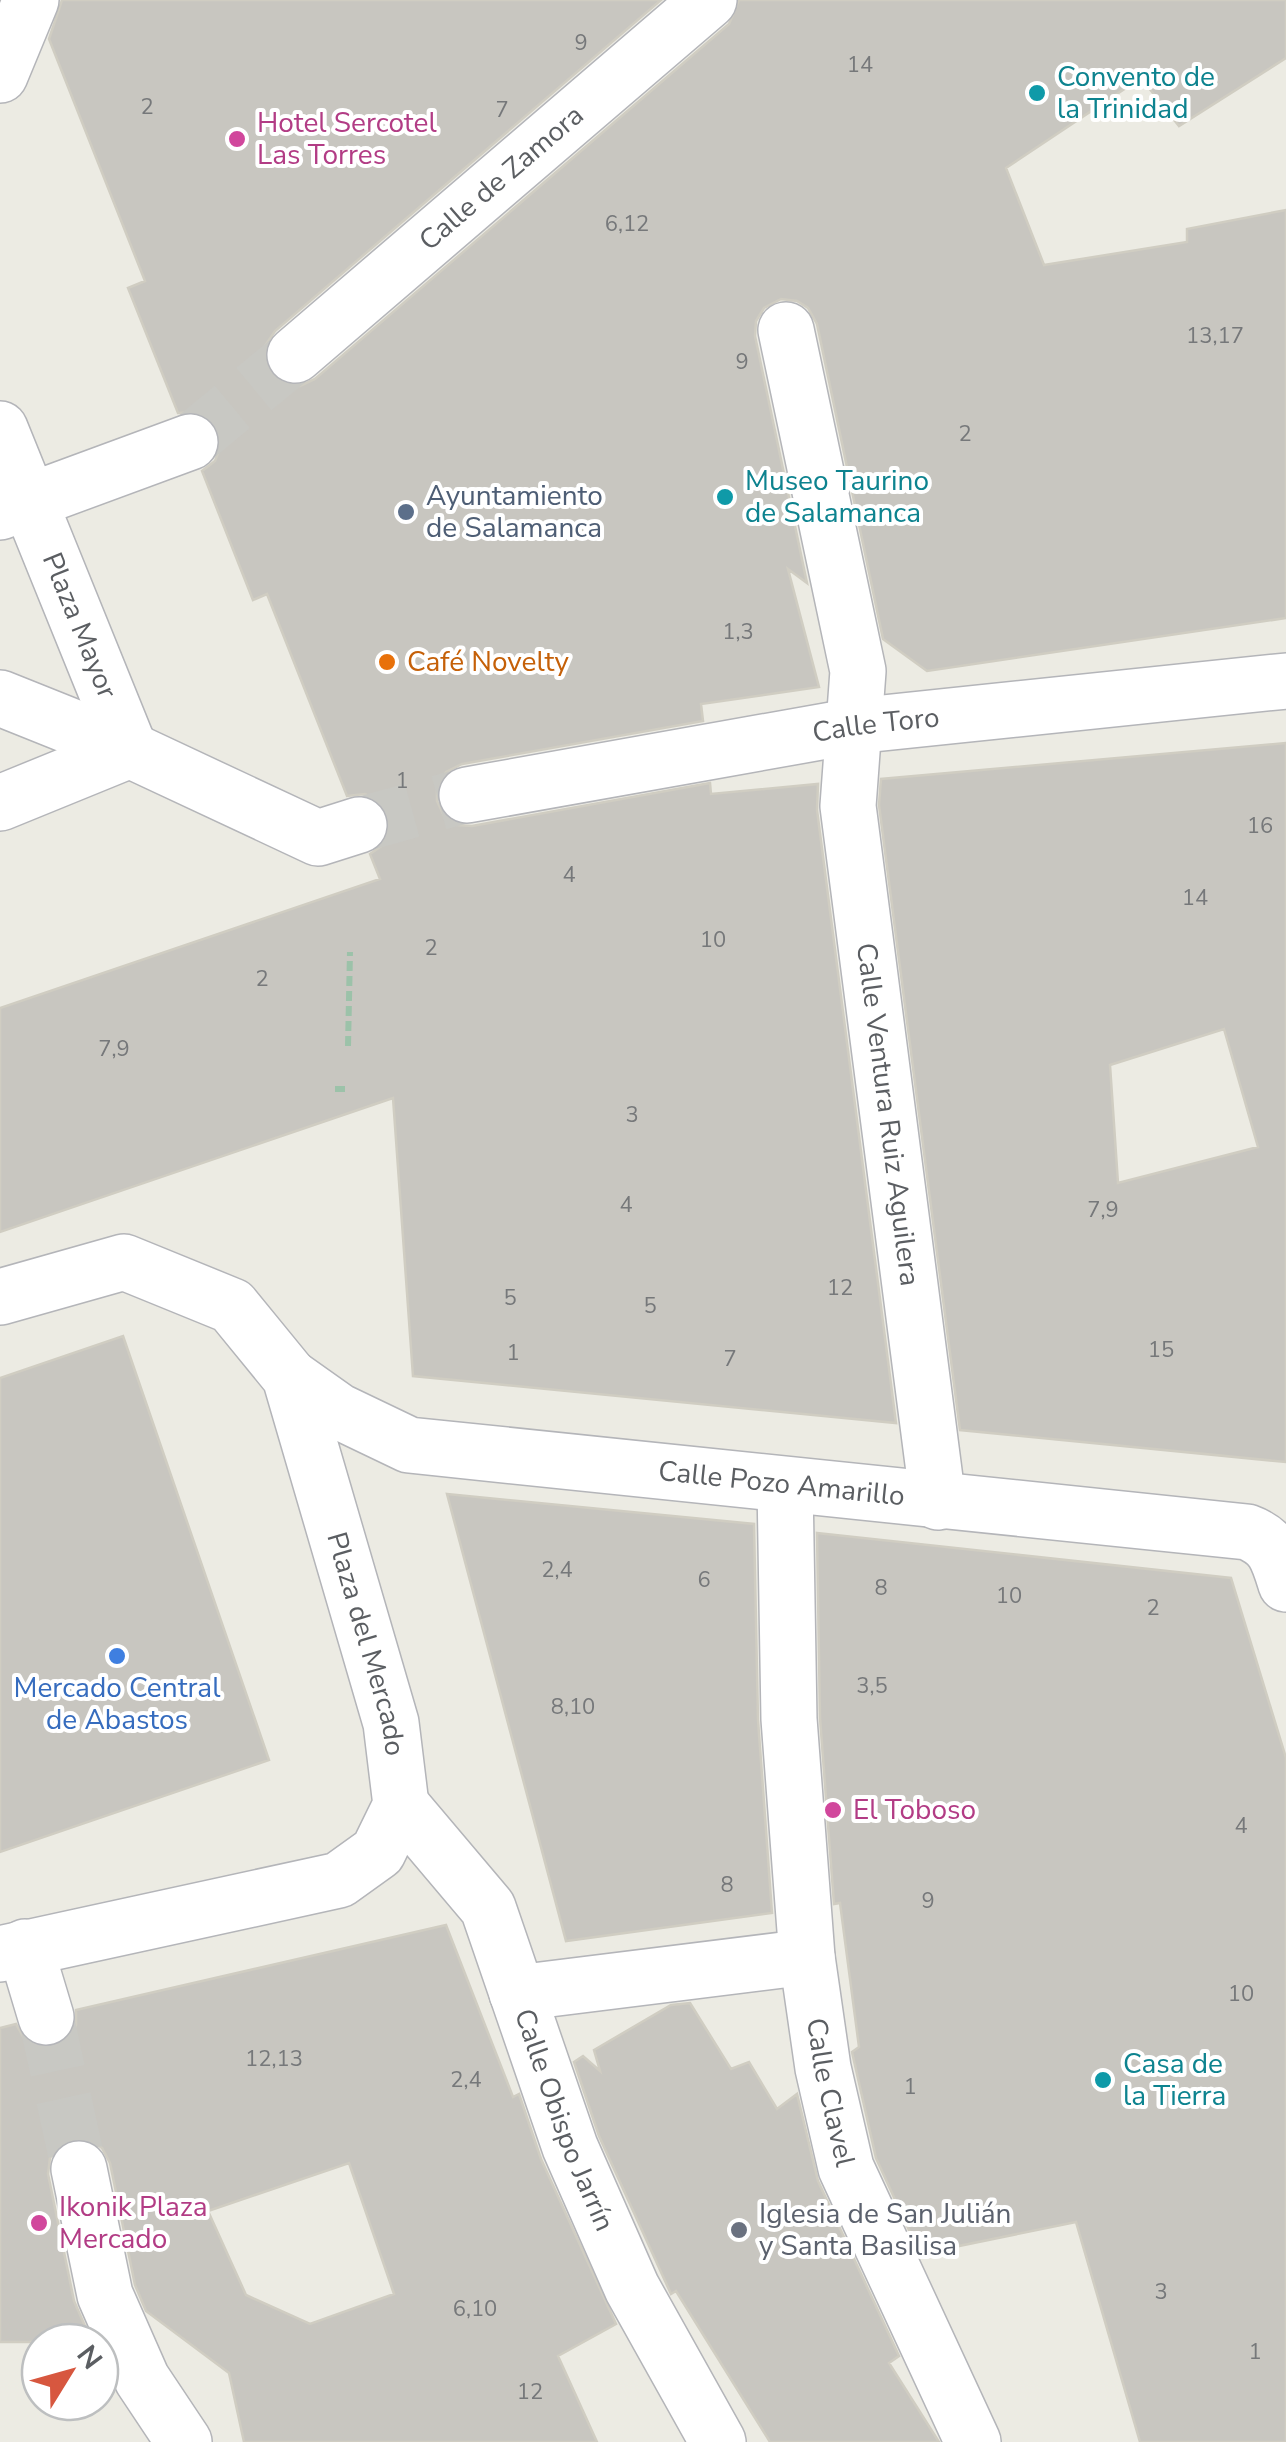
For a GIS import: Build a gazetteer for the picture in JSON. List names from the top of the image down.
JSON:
{
  "streets": {
    "street": [
      "Calle de Zamora",
      "Plaza Mayor",
      "Calle Toro",
      "Calle Ventura Ruiz Aguilera",
      "Calle Pozo Amarillo",
      "Plaza del Mercado",
      "Calle Clavel",
      "Calle Obispo Jarrín"
    ]
  },
  "crossings": [
    ["Calle Toro", "Calle Ventura Ruiz Aguilera"],
    ["Calle Ventura Ruiz Aguilera", "Calle Pozo Amarillo"],
    ["Calle Pozo Amarillo", "Plaza del Mercado"],
    ["Calle Pozo Amarillo", "Calle Clavel"],
    ["Plaza del Mercado", "Calle Obispo Jarrín"]
  ],
  "places": [
    "Convento de la Trinidad",
    "Hotel Sercotel Las Torres",
    "Museo Taurino de Salamanca",
    "Ayuntamiento de Salamanca",
    "Café Novelty",
    "Mercado Central de Abastos",
    "El Toboso",
    "Casa de la Tierra",
    "Ikonik Plaza Mercado",
    "Iglesia de San Julián y Santa Basilisa"
  ],
  "house_numbers": [
    "9",
    "14",
    "2",
    "7",
    "6,12",
    "13,17",
    "9",
    "2",
    "1,3",
    "1",
    "16",
    "4",
    "14",
    "10",
    "2",
    "2",
    "7,9",
    "3",
    "4",
    "7,9",
    "12",
    "5",
    "5",
    "15",
    "1",
    "7",
    "2,4",
    "6",
    "8",
    "10",
    "2",
    "3,5",
    "8,10",
    "4",
    "8",
    "9",
    "10",
    "12,13",
    "2,4",
    "1",
    "3",
    "6,10",
    "1",
    "12"
  ],
  "north": "top right"
}
